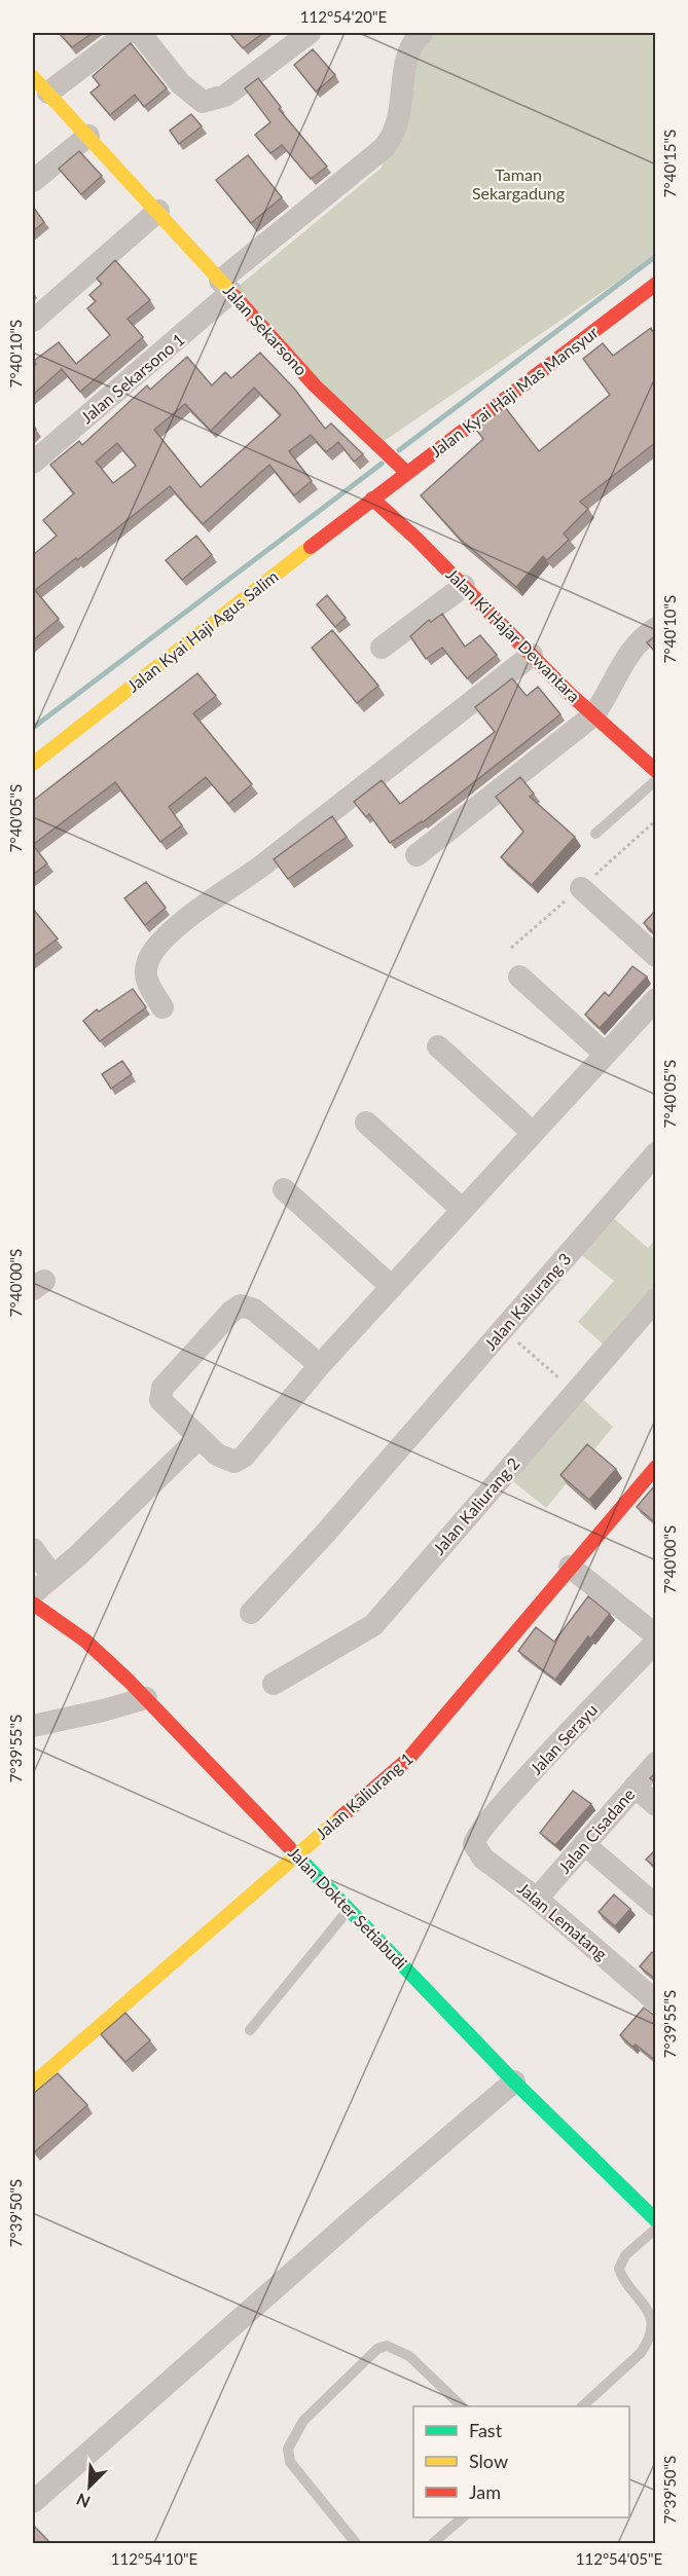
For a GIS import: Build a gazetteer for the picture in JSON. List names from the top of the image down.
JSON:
{
  "streets": {
    "main road": [
      "Jalan Sekarsono",
      "Jalan Kyai Haji Mas Mansyur",
      "Jalan Kyai Haji Agus Salim",
      "Jalan Ki Hajar Dewantara",
      "Jalan Kaliurang 1",
      "Jalan Dokter Setiabudi"
    ],
    "street": [
      "Jalan Sekarsono 1",
      "Jalan Kaliurang 3",
      "Jalan Kaliurang 2",
      "Jalan Serayu",
      "Jalan Cisadane",
      "Jalan Lematang"
    ]
  },
  "crossings": [
    ["Jalan Sekarsono", "Jalan Sekarsono 1"],
    ["Jalan Sekarsono", "Jalan Kyai Haji Mas Mansyur"],
    ["Jalan Kyai Haji Mas Mansyur", "Jalan Kyai Haji Agus Salim"],
    ["Jalan Kyai Haji Mas Mansyur", "Jalan Ki Hajar Dewantara"],
    ["Jalan Kyai Haji Agus Salim", "Jalan Ki Hajar Dewantara"],
    ["Jalan Serayu", "Jalan Lematang"],
    ["Jalan Kaliurang 1", "Jalan Dokter Setiabudi"],
    ["Jalan Cisadane", "Jalan Lematang"]
  ],
  "parks": ["Taman Sekargadung"],
  "legend": ["Fast", "Slow", "Jam"],
  "north": "bottom left",
  "coordinates": [
    "112°54'20\"E",
    "7°40'15\"S",
    "7°40'10\"S",
    "7°40'05\"S",
    "7°40'00\"S",
    "7°39'55\"S",
    "7°39'50\"S",
    "112°54'10\"E",
    "112°54'05\"E"
  ]
}
